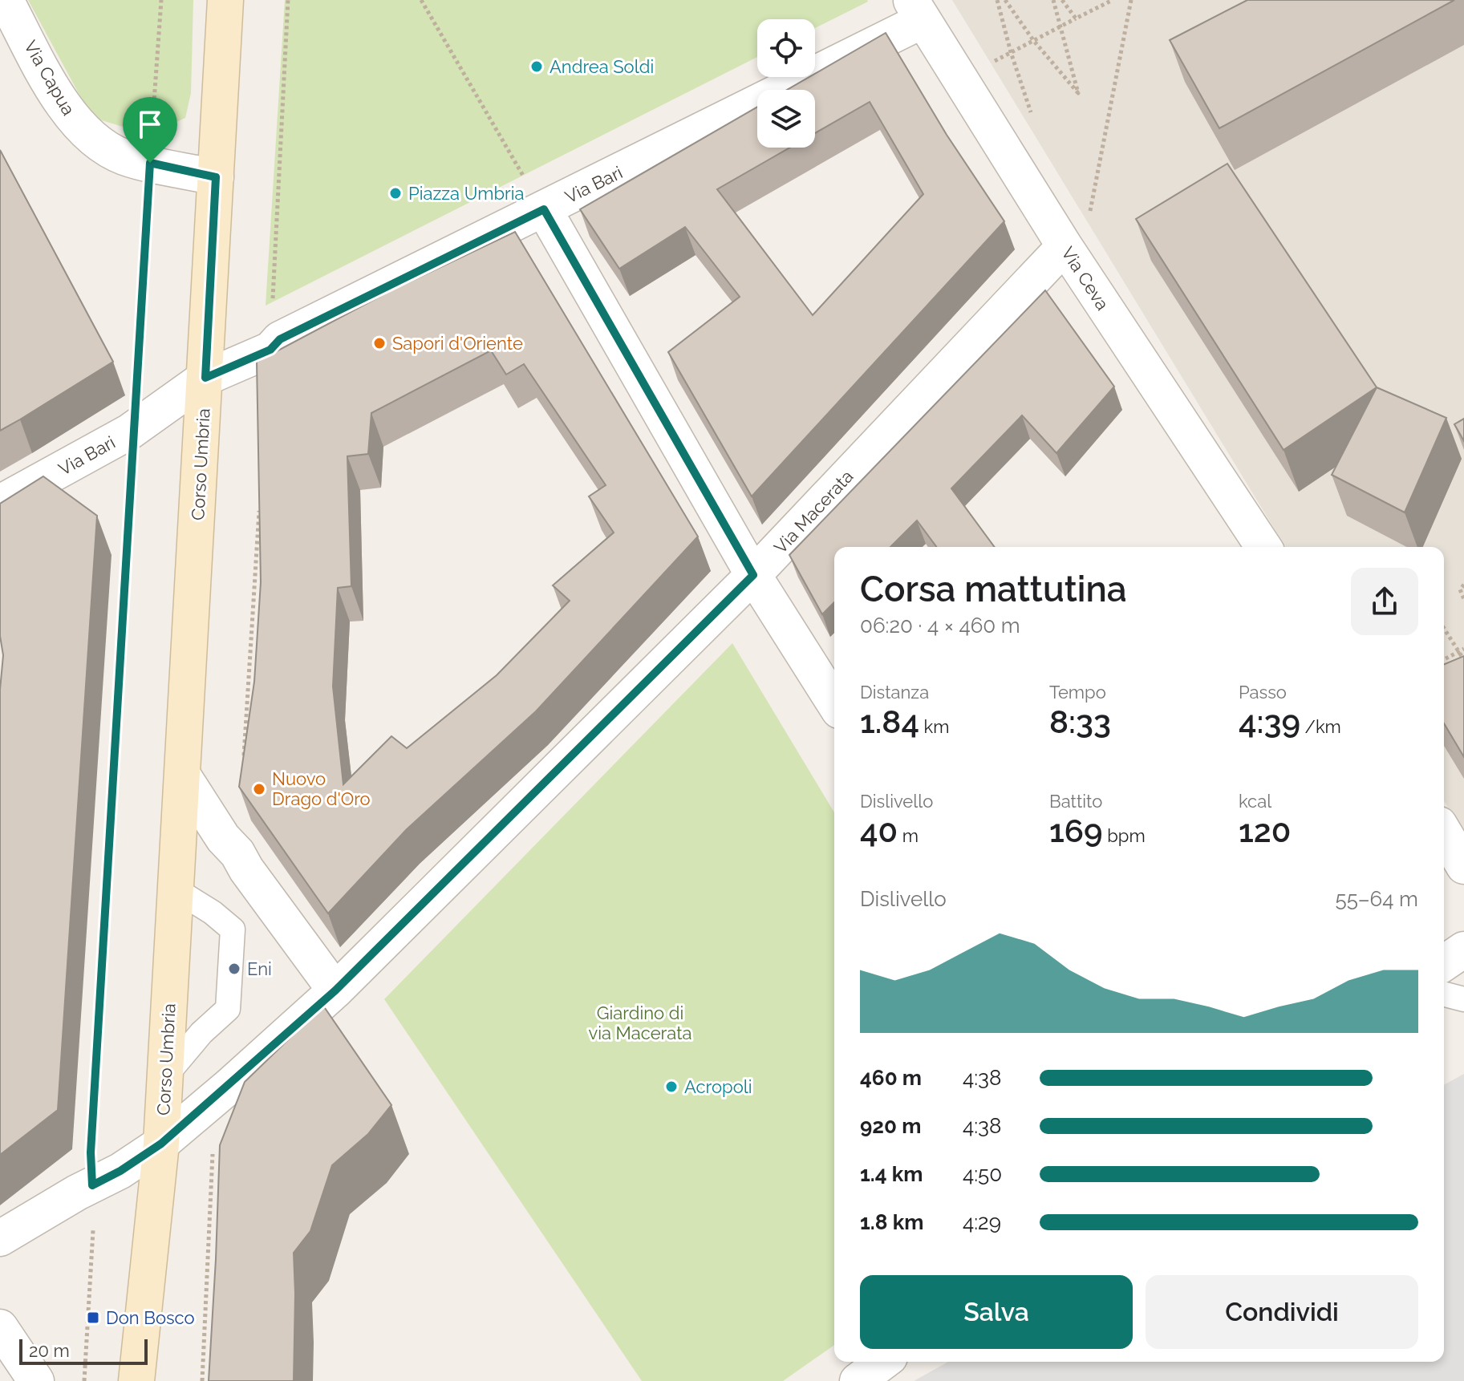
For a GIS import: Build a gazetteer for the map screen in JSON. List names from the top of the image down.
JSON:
{
  "streets": {
    "main road": ["Corso Umbria"],
    "street": [
      "Via Capua",
      "Via Bari",
      "Via Ceva",
      "Via Macerata"
    ]
  },
  "crossings": [
    ["Via Capua", "Corso Umbria"],
    ["Via Bari", "Via Ceva"],
    ["Via Bari", "Corso Umbria"],
    ["Via Ceva", "Via Macerata"],
    ["Corso Umbria", "Via Macerata"]
  ],
  "parks": ["Giardino di via Macerata"],
  "places": {
    "other": [
      "Andrea Soldi",
      "Piazza Umbria",
      "Sapori d'Oriente",
      "Nuovo Drago d'Oro",
      "Eni",
      "Acropoli"
    ],
    "transit": ["Don Bosco"]
  },
  "scale_bar": "20 m",
  "page": {
    "heading": ["Corsa mattutina", "06:20 · 4 × 460 m"],
    "stats": [
      ["Distanza", "1.84 km"],
      ["Tempo", "8:33"],
      ["Passo", "4:39 /km"],
      ["Dislivello", "40 m"],
      ["Battito", "169 bpm"],
      ["kcal", "120"]
    ],
    "chart": ["Dislivello", "55–64 m"],
    "list": [
      {
        "name": "460 m",
        "note": "4:38"
      },
      {
        "name": "920 m",
        "note": "4:38"
      },
      {
        "name": "1.4 km",
        "note": "4:50"
      },
      {
        "name": "1.8 km",
        "note": "4:29"
      }
    ],
    "buttons": ["Salva", "Condividi"],
    "scale": "20 m"
  }
}
